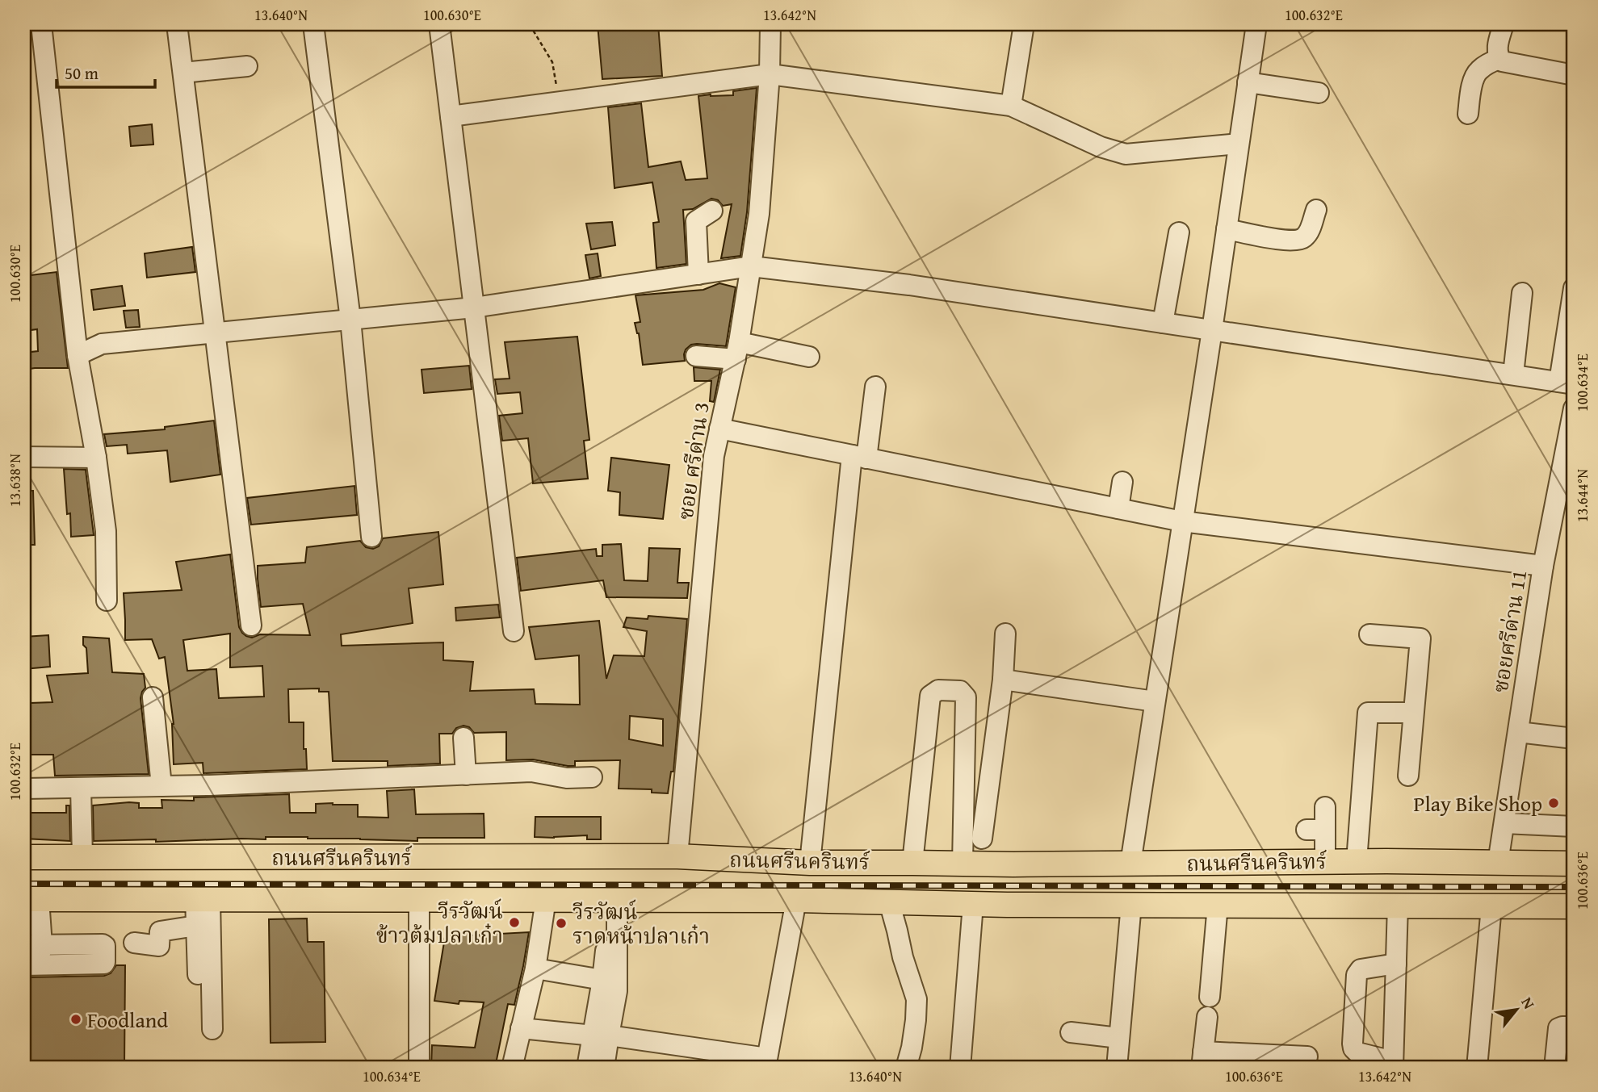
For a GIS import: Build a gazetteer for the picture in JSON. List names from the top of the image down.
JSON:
{
  "streets": {
    "main road": ["ถนนศรีนครินทร์"],
    "street": ["ซอย ศรีด่าน 3", "ซอยศรีด่าน 11"]
  },
  "crossings": [
    ["ซอย ศรีด่าน 3", "ถนนศรีนครินทร์"],
    ["ซอยศรีด่าน 11", "ถนนศรีนครินทร์"]
  ],
  "places": [
    "Play Bike Shop",
    "วีรวัฒน์ ข้าวต้มปลาเก๋า",
    "วีรวัฒน์ ราดหน้าปลาเก๋า",
    "Foodland"
  ],
  "scale_bar": "50 m",
  "north": "top right",
  "coordinates": [
    "13.640°N",
    "100.630°E",
    "13.642°N",
    "100.632°E",
    "100.634°E",
    "13.638°N",
    "13.644°N",
    "100.636°E"
  ]
}
